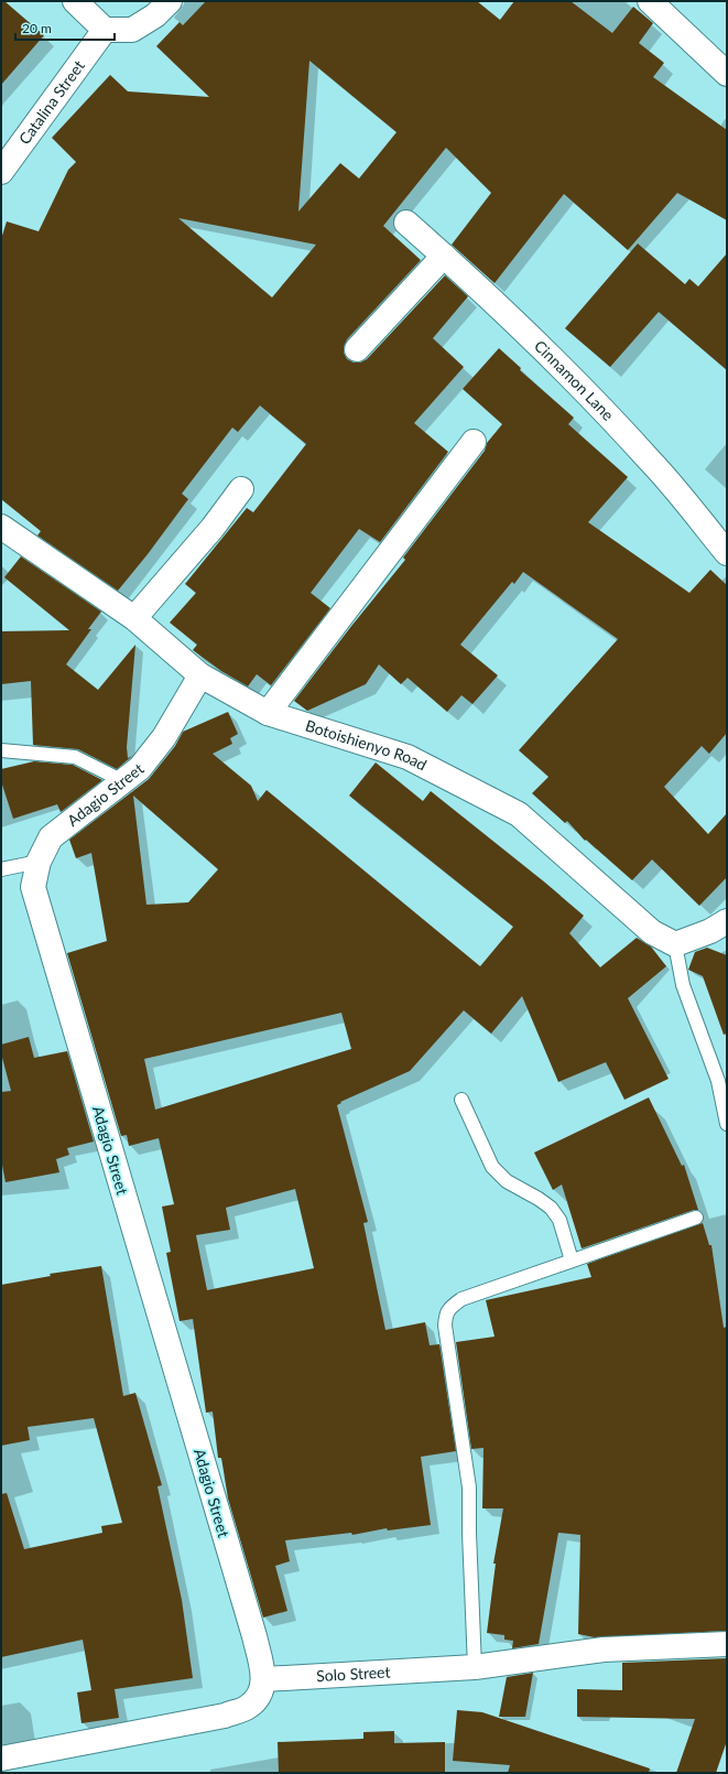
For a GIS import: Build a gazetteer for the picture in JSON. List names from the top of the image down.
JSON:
{
  "streets": {
    "street": [
      "Catalina Street",
      "Cinnamon Lane",
      "Botoishienyo Road",
      "Adagio Street",
      "Solo Street"
    ]
  },
  "crossings": [
    ["Botoishienyo Road", "Adagio Street"],
    ["Adagio Street", "Solo Street"]
  ],
  "scale_bar": "20 m"
}
